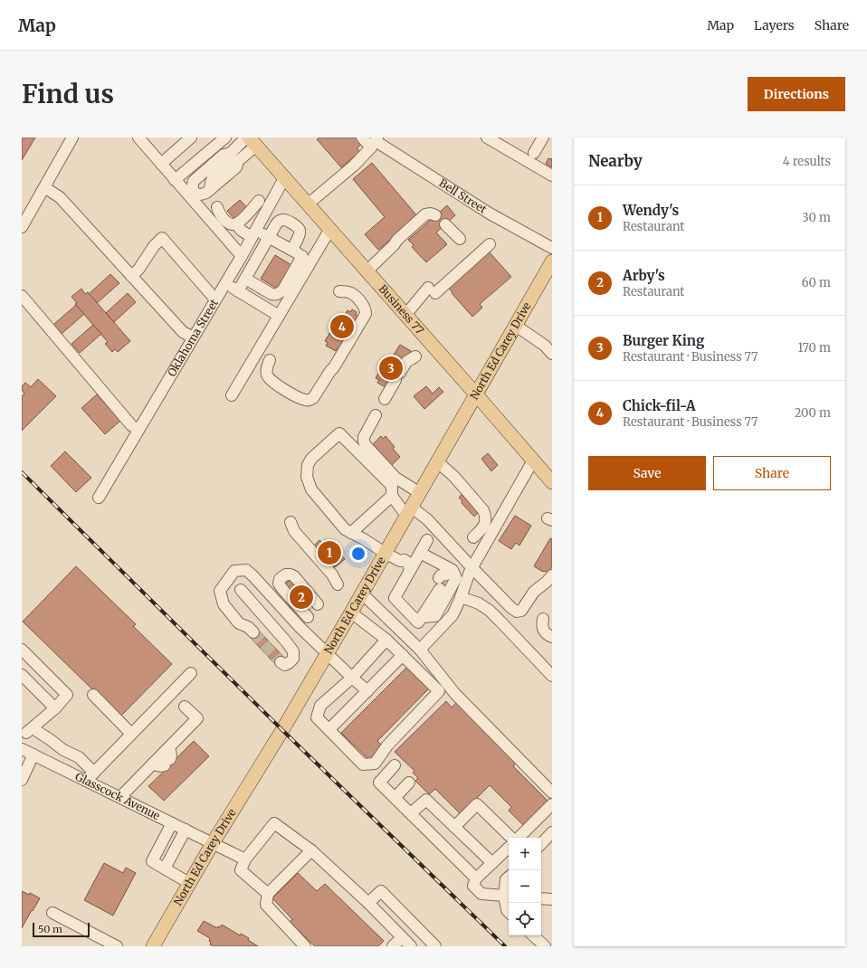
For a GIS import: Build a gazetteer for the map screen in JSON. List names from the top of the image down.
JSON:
{
  "streets": {
    "main road": ["Business 77", "North Ed Carey Drive"],
    "street": ["Bell Street", "Oklahoma Street", "Glasscock Avenue"]
  },
  "crossings": [
    ["Business 77", "Oklahoma Street"],
    ["Business 77", "North Ed Carey Drive"],
    ["North Ed Carey Drive", "Glasscock Avenue"]
  ],
  "scale_bar": "50 m",
  "page": {
    "header": "Map",
    "nav": ["Map", "Layers", "Share"],
    "buttons": [
      "Directions",
      ["Save", "Share"]
    ],
    "title": "Find us",
    "heading": ["Nearby", "4 results"],
    "list": [
      {
        "mark": "1",
        "name": "Wendy's",
        "note": "Restaurant",
        "value": "30 m"
      },
      {
        "mark": "2",
        "name": "Arby's",
        "note": "Restaurant",
        "value": "60 m"
      },
      {
        "mark": "3",
        "name": "Burger King",
        "note": "Restaurant · Business 77",
        "value": "170 m"
      },
      {
        "mark": "4",
        "name": "Chick-fil-A",
        "note": "Restaurant · Business 77",
        "value": "200 m"
      }
    ],
    "pins": [
      "4",
      "3",
      "1",
      "2"
    ],
    "map_buttons": ["+", "−"],
    "scale": "50 m"
  }
}
